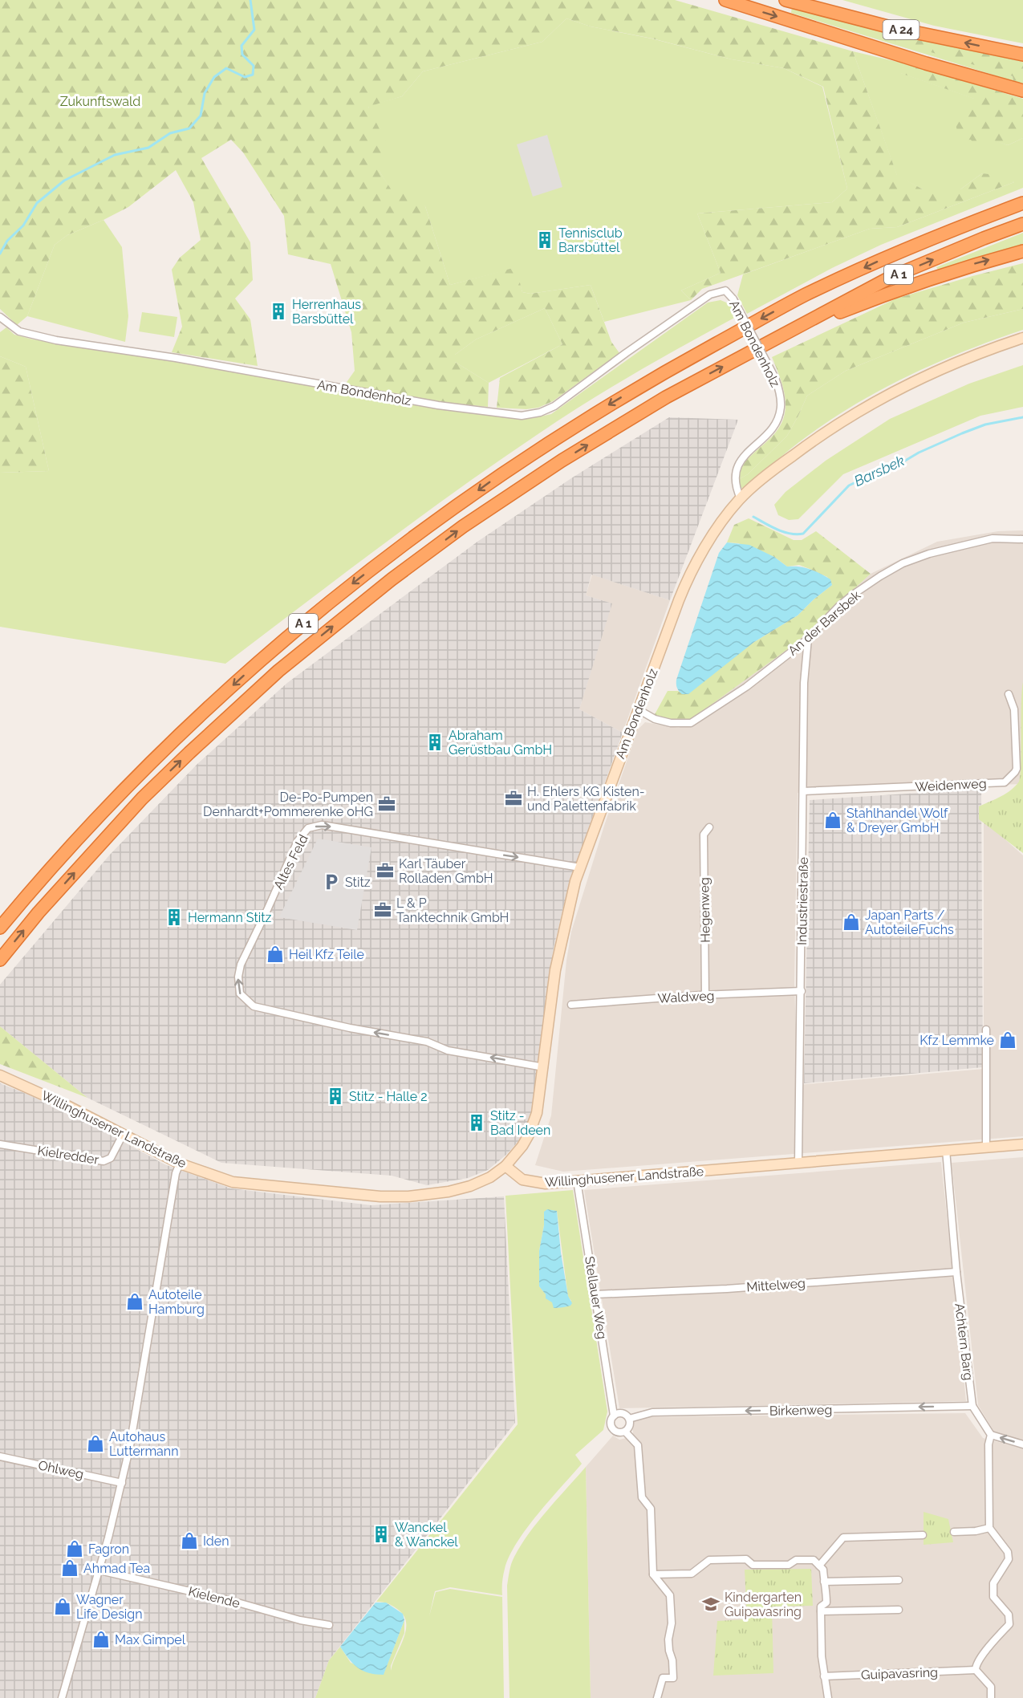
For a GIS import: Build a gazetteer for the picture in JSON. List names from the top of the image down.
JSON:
{
  "streets": {
    "highway": ["A 24", "A 1"],
    "main road": ["Am Bondenholz", "Willinghusener Landstraße"],
    "street": [
      "An der Barsbek",
      "Weidenweg",
      "Altes Feld",
      "Industriestraße",
      "Hegenweg",
      "Waldweg",
      "Kielredder",
      "Mittelweg",
      "Stellauer Weg",
      "Achtern Barg",
      "Birkenweg",
      "Ohlweg",
      "Kielende",
      "Guipavasring"
    ]
  },
  "crossings": [
    ["Am Bondenholz", "An der Barsbek"],
    ["Am Bondenholz", "Altes Feld"],
    ["Am Bondenholz", "Willinghusener Landstraße"],
    ["An der Barsbek", "Industriestraße"],
    ["Weidenweg", "Industriestraße"],
    ["Industriestraße", "Waldweg"],
    ["Industriestraße", "Willinghusener Landstraße"],
    ["Hegenweg", "Waldweg"],
    ["Willinghusener Landstraße", "Kielredder"],
    ["Willinghusener Landstraße", "Stellauer Weg"],
    ["Willinghusener Landstraße", "Achtern Barg"],
    ["Mittelweg", "Stellauer Weg"],
    ["Mittelweg", "Achtern Barg"],
    ["Stellauer Weg", "Birkenweg"],
    ["Achtern Barg", "Birkenweg"]
  ],
  "one_way": ["Birkenweg"],
  "water": ["Barsbek"],
  "parks": ["Zukunftswald"],
  "places": {
    "building": [
      "Tennisclub Barsbüttel",
      "Herrenhaus Barsbüttel",
      "Abraham Gerüstbau GmbH",
      "Hermann Stitz",
      "Stitz - Halle 2",
      "Stitz - Bad Ideen",
      "Wanckel & Wanckel"
    ],
    "office": [
      "H. Ehlers KG Kisten- und Palettenfabrik",
      "De-Po-Pumpen Denhardt+Pommerenke oHG",
      "Karl Täuber Rolladen GmbH",
      "L & P Tanktechnik GmbH"
    ],
    "shop": [
      "Stahlhandel Wolf & Dreyer GmbH",
      "Japan Parts / AutoteileFuchs",
      "Heil Kfz Teile",
      "Kfz Lemmke",
      "Autoteile Hamburg",
      "Autohaus Luttermann",
      "Iden",
      "Fagron",
      "Ahmad Tea",
      "Wagner Life Design",
      "Max Gimpel"
    ],
    "parking": ["Stitz"],
    "school or university": ["Kindergarten Guipavasring"]
  }
}
